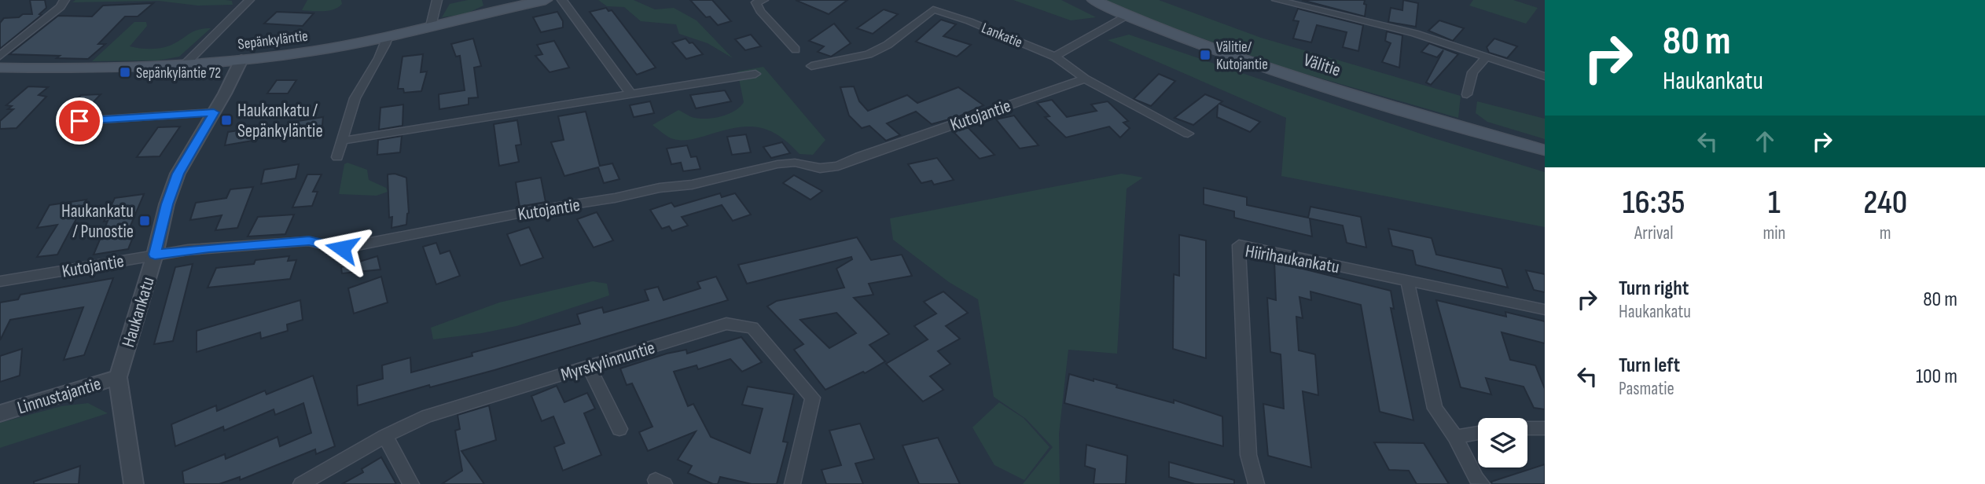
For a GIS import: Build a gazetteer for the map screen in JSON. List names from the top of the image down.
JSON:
{
  "streets": {
    "main road": ["Sepänkyläntie", "Välitie"],
    "street": [
      "Lankatie",
      "Kutojantie",
      "Hiirihaukankatu",
      "Haukankatu",
      "Myrskylinnuntie",
      "Linnustajantie"
    ]
  },
  "crossings": [
    ["Lankatie", "Kutojantie"],
    ["Sepänkyläntie", "Haukankatu"],
    ["Kutojantie", "Haukankatu"],
    ["Haukankatu", "Linnustajantie"]
  ],
  "places": {
    "transit": [
      "Välitie/ Kutojantie",
      "Sepänkyläntie 72",
      "Haukankatu / Sepänkyläntie",
      "Haukankatu / Punostie"
    ]
  },
  "page": {
    "turn": ["80 m", "Haukankatu"],
    "eta": [
      "16:35",
      "Arrival",
      "1",
      "min",
      "240",
      "m"
    ],
    "list": [
      {
        "name": "Turn right",
        "note": "Haukankatu",
        "value": "80 m"
      },
      {
        "name": "Turn left",
        "note": "Pasmatie",
        "value": "100 m"
      }
    ]
  }
}
